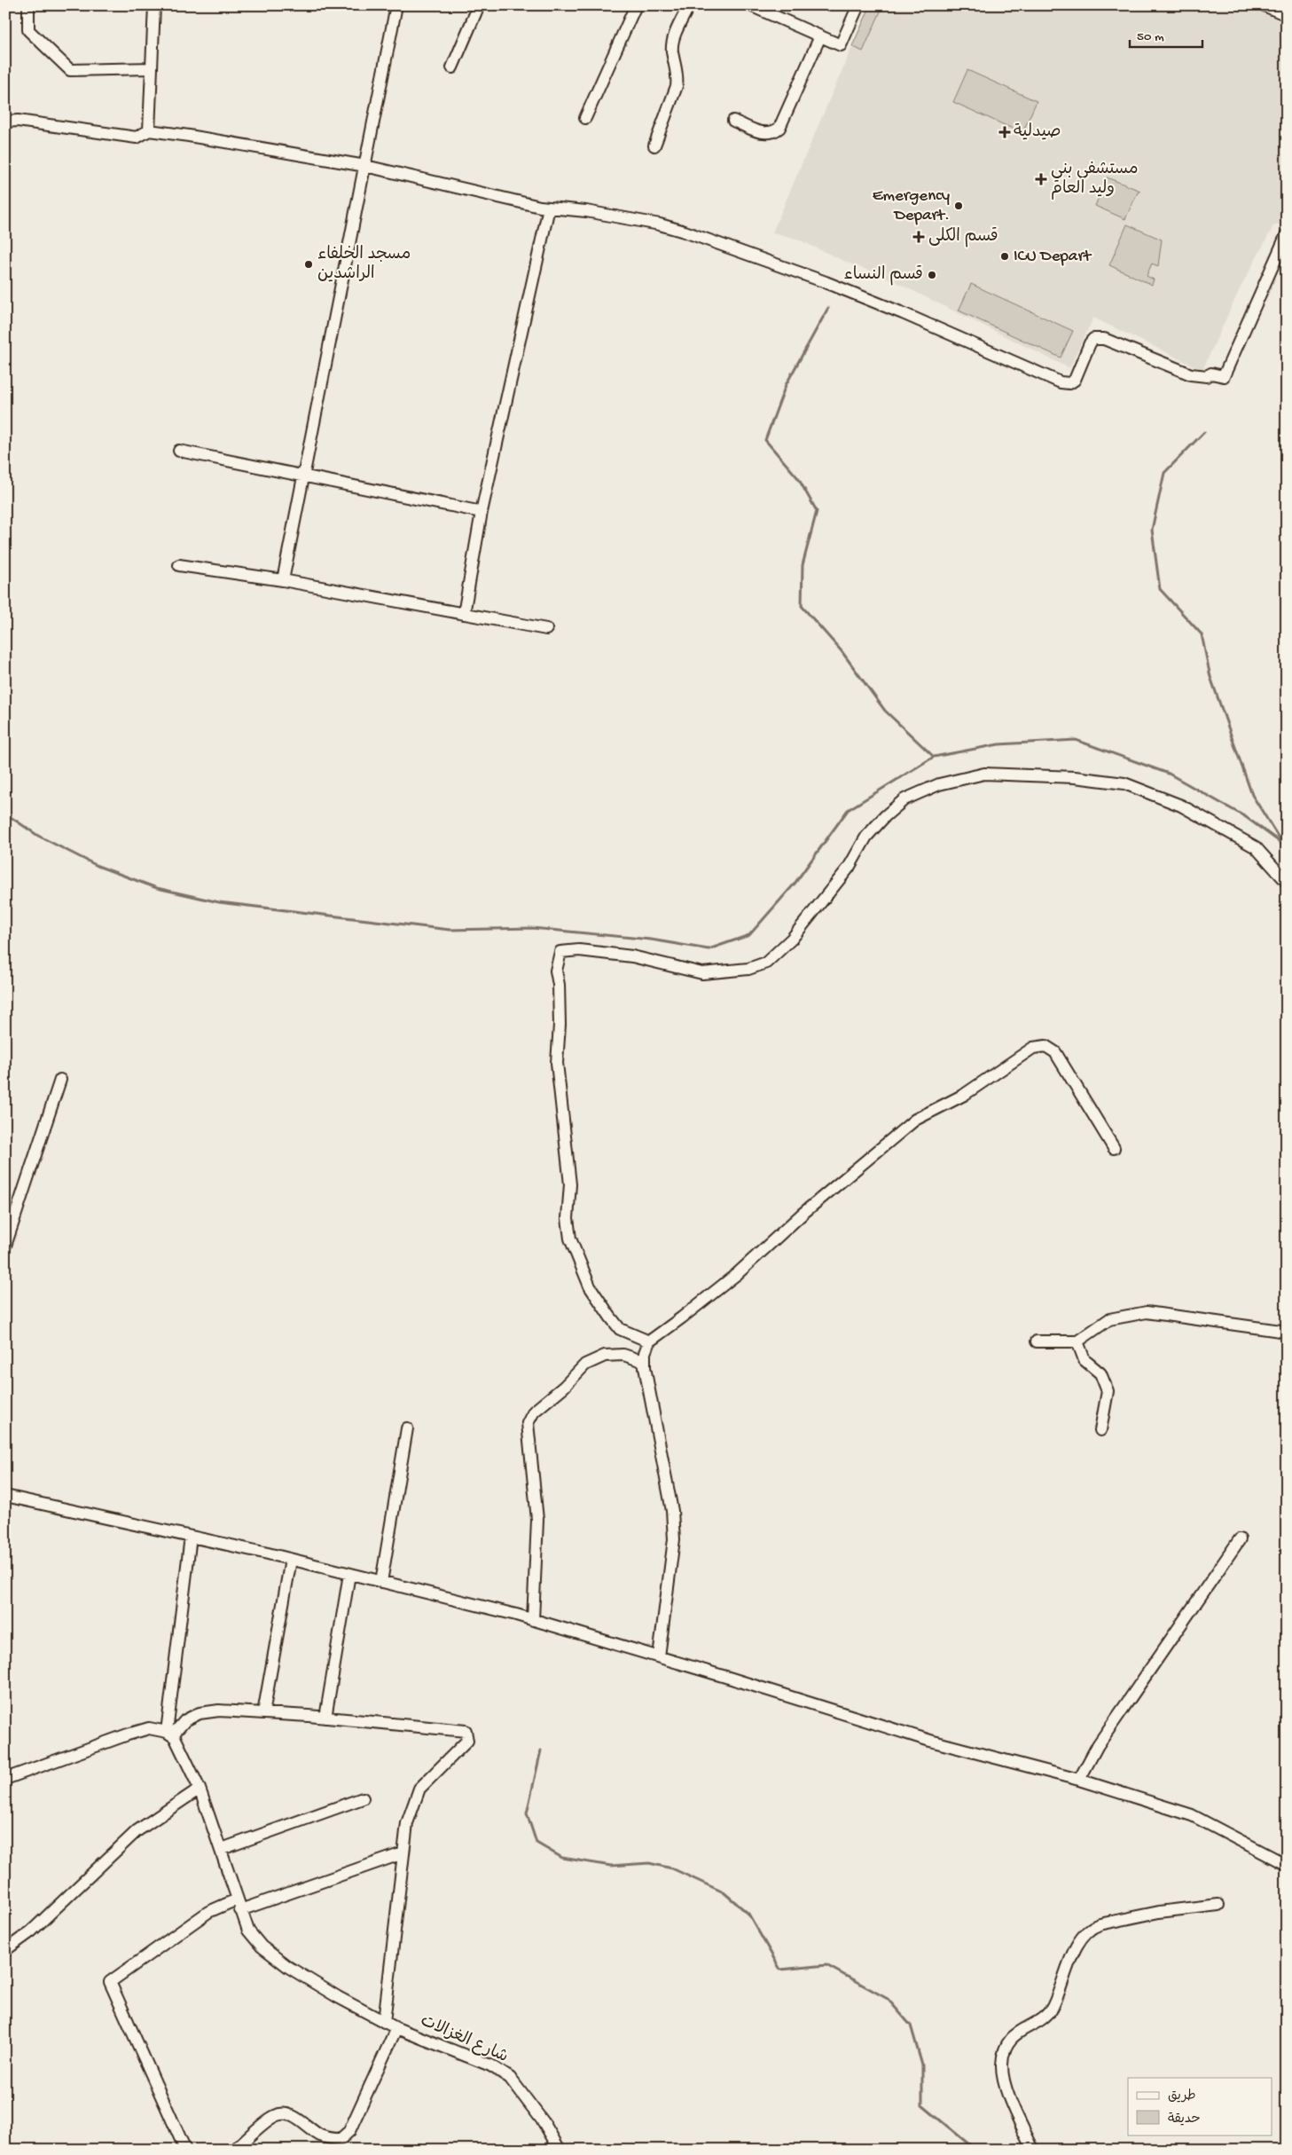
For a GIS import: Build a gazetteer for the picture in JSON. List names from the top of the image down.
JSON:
{
  "streets": {
    "street": ["شارع الغزالات"]
  },
  "places": {
    "health": ["صيدلية", "مستشفى بني وليد العام", "قسم الكلى"],
    "other": [
      "Emergency Depart.",
      "ICU Depart",
      "مسجد الخلفاء الراشدين",
      "قسم النساء"
    ]
  },
  "legend": ["طريق", "حديقة"],
  "scale_bar": "50 m"
}
